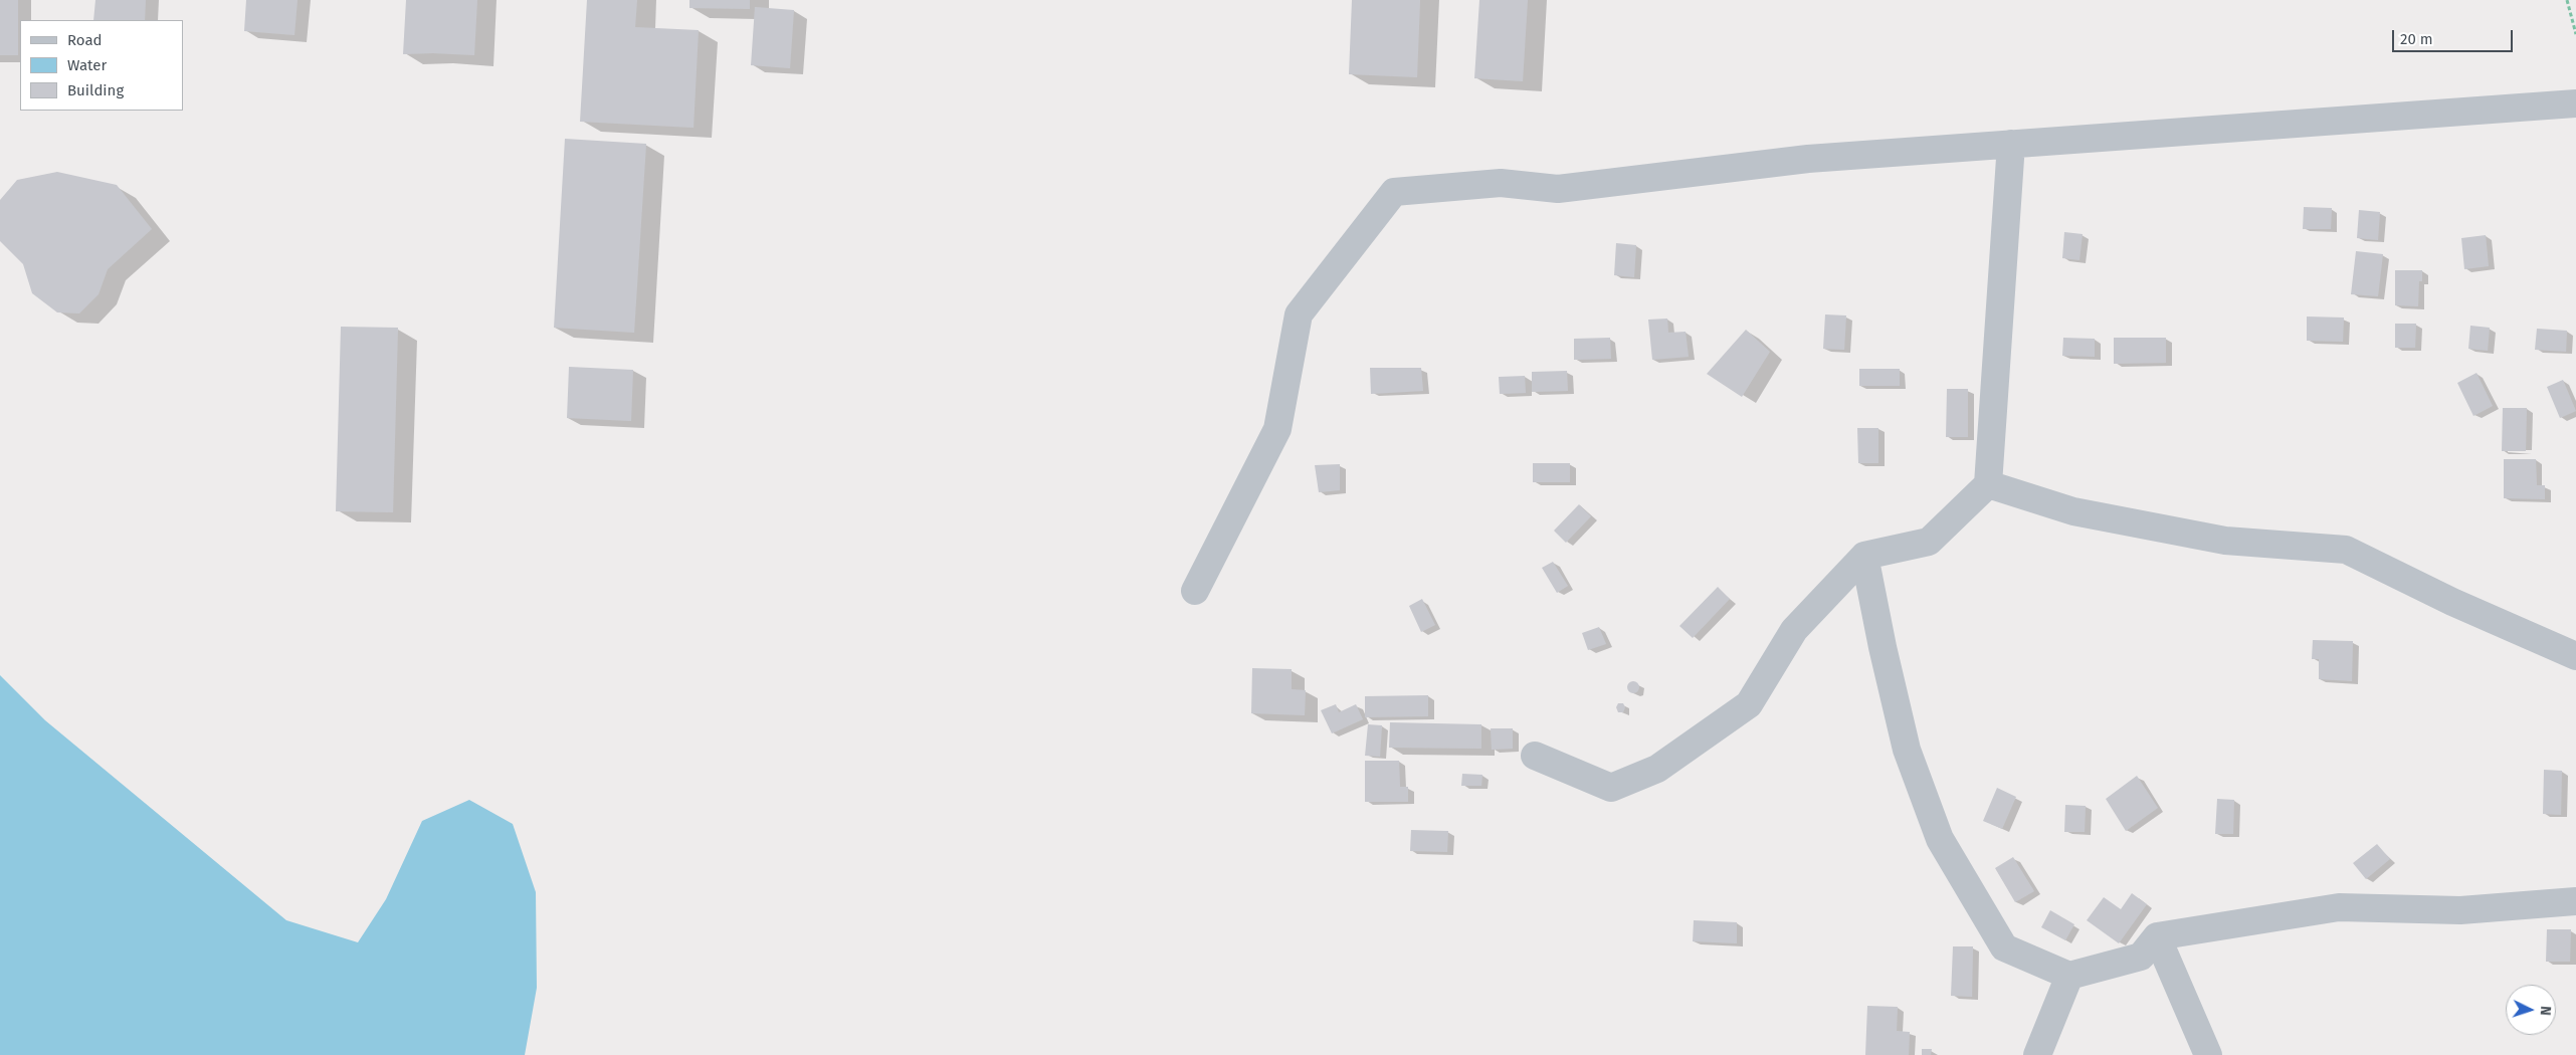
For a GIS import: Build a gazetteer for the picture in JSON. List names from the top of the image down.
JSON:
{
  "legend": ["Road", "Water", "Building"],
  "scale_bar": "20 m",
  "north": "right"
}
